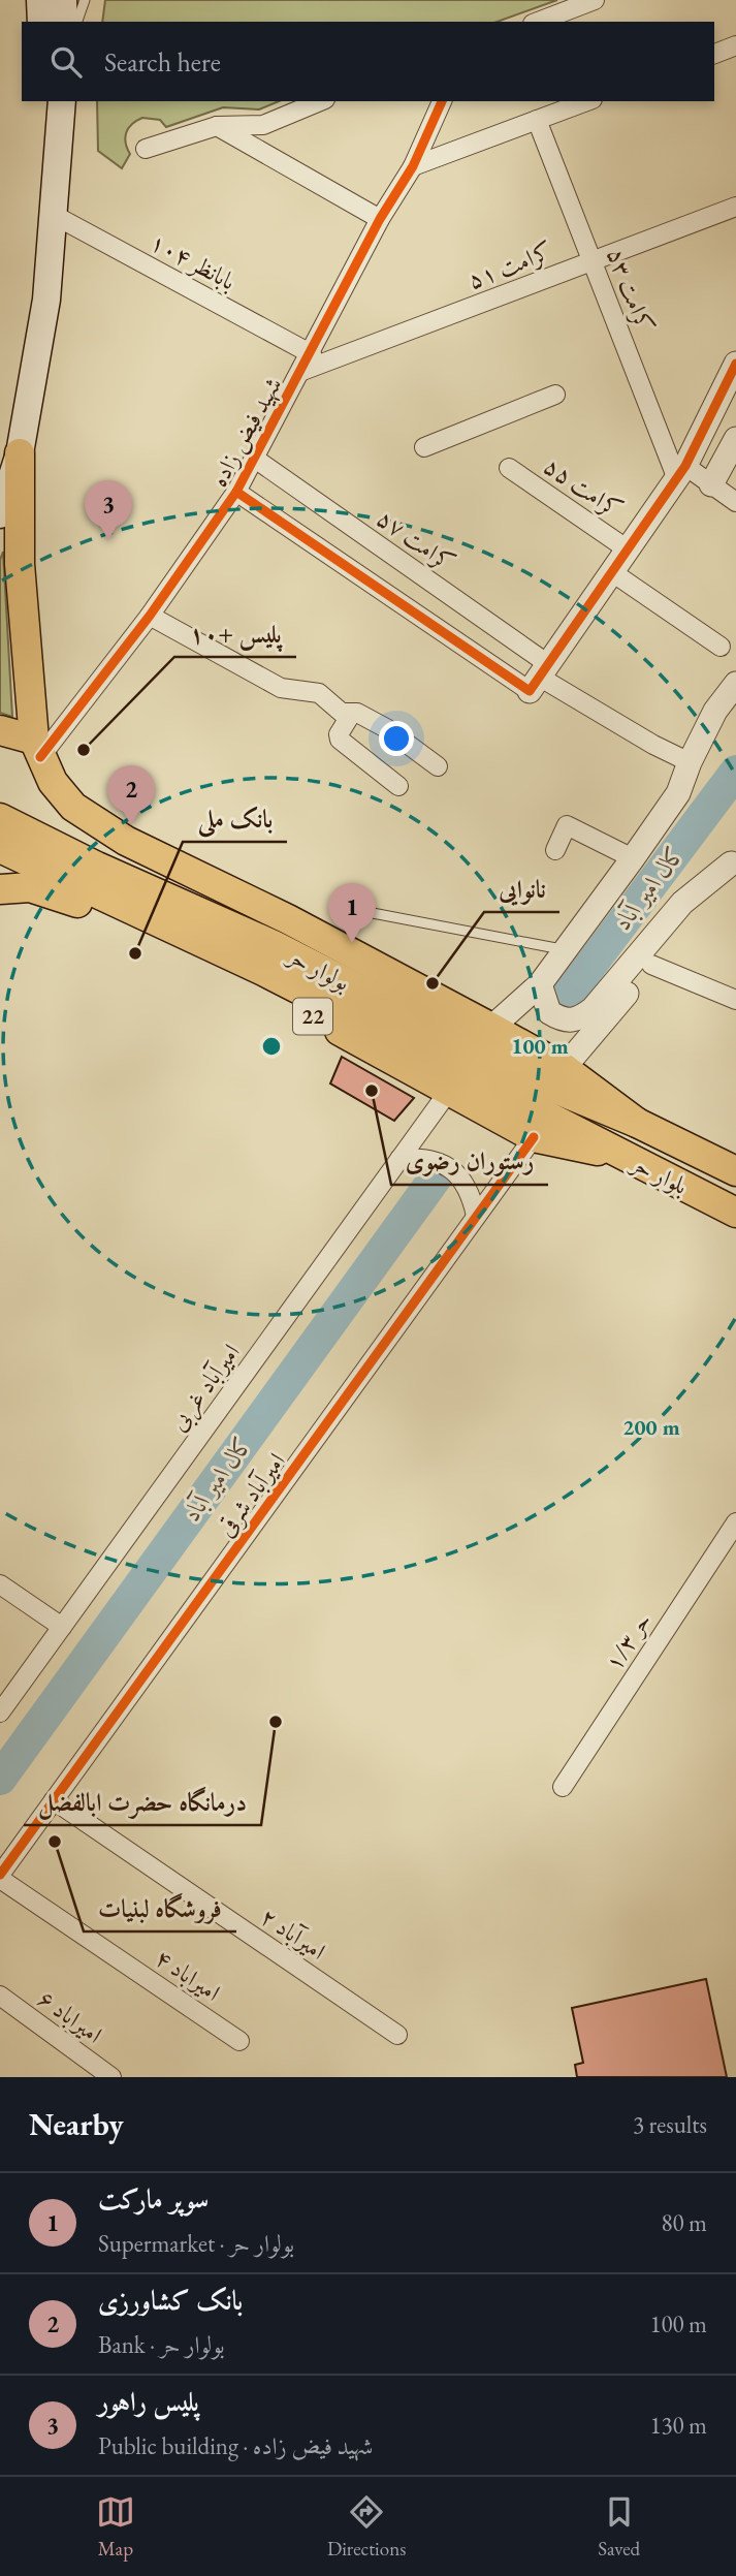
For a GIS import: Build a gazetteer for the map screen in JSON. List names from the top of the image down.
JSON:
{
  "streets": {
    "main road": ["بولوار حر", "22", "بلوار حر"],
    "street": [
      "بابانظر ۱۰۴",
      "کرامت ۵۱",
      "کرامت ۵۳",
      "شهید فیض زاده",
      "کرامت ۵۵",
      "کرامت ۵۷",
      "امیرآباد غربی",
      "امیرآباد شرقی",
      "حر ۱/۳",
      "امیرآباد ۲",
      "امیراباد ۴",
      "امیراباد ۶"
    ]
  },
  "crossings": [
    ["بابانظر ۱۰۴", "شهید فیض زاده"],
    ["کرامت ۵۱", "کرامت ۵۳"],
    ["کرامت ۵۱", "شهید فیض زاده"],
    ["شهید فیض زاده", "کرامت ۵۷"],
    ["بولوار حر", "22"],
    ["بولوار حر", "بلوار حر"],
    ["22", "بلوار حر"],
    ["22", "امیرآباد غربی"],
    ["22", "امیرآباد شرقی"],
    ["امیرآباد شرقی", "امیرآباد ۲"],
    ["امیرآباد شرقی", "امیراباد ۴"]
  ],
  "water": ["کال امیر آباد"],
  "places": [
    "پلیس +۱۰",
    "بانک ملی",
    "نانوایی",
    "رستوران رضوی",
    "درمانگاه حضرت ابالفضل",
    "فروشگاه لبنیات"
  ],
  "page": {
    "search": "Search here",
    "pins": ["3", "2", "1"],
    "heading": ["Nearby", "3 results"],
    "list": [
      {
        "mark": "1",
        "name": "سوپر مارکت",
        "note": "Supermarket · بولوار حر",
        "value": "80 m"
      },
      {
        "mark": "2",
        "name": "بانک کشاورزی",
        "note": "Bank · بولوار حر",
        "value": "100 m"
      },
      {
        "mark": "3",
        "name": "پلیس راهور",
        "note": "Public building · شهید فیض زاده",
        "value": "130 m"
      }
    ],
    "nav": ["Map", "Directions", "Saved"]
  },
  "rings": ["100 m", "200 m"]
}
